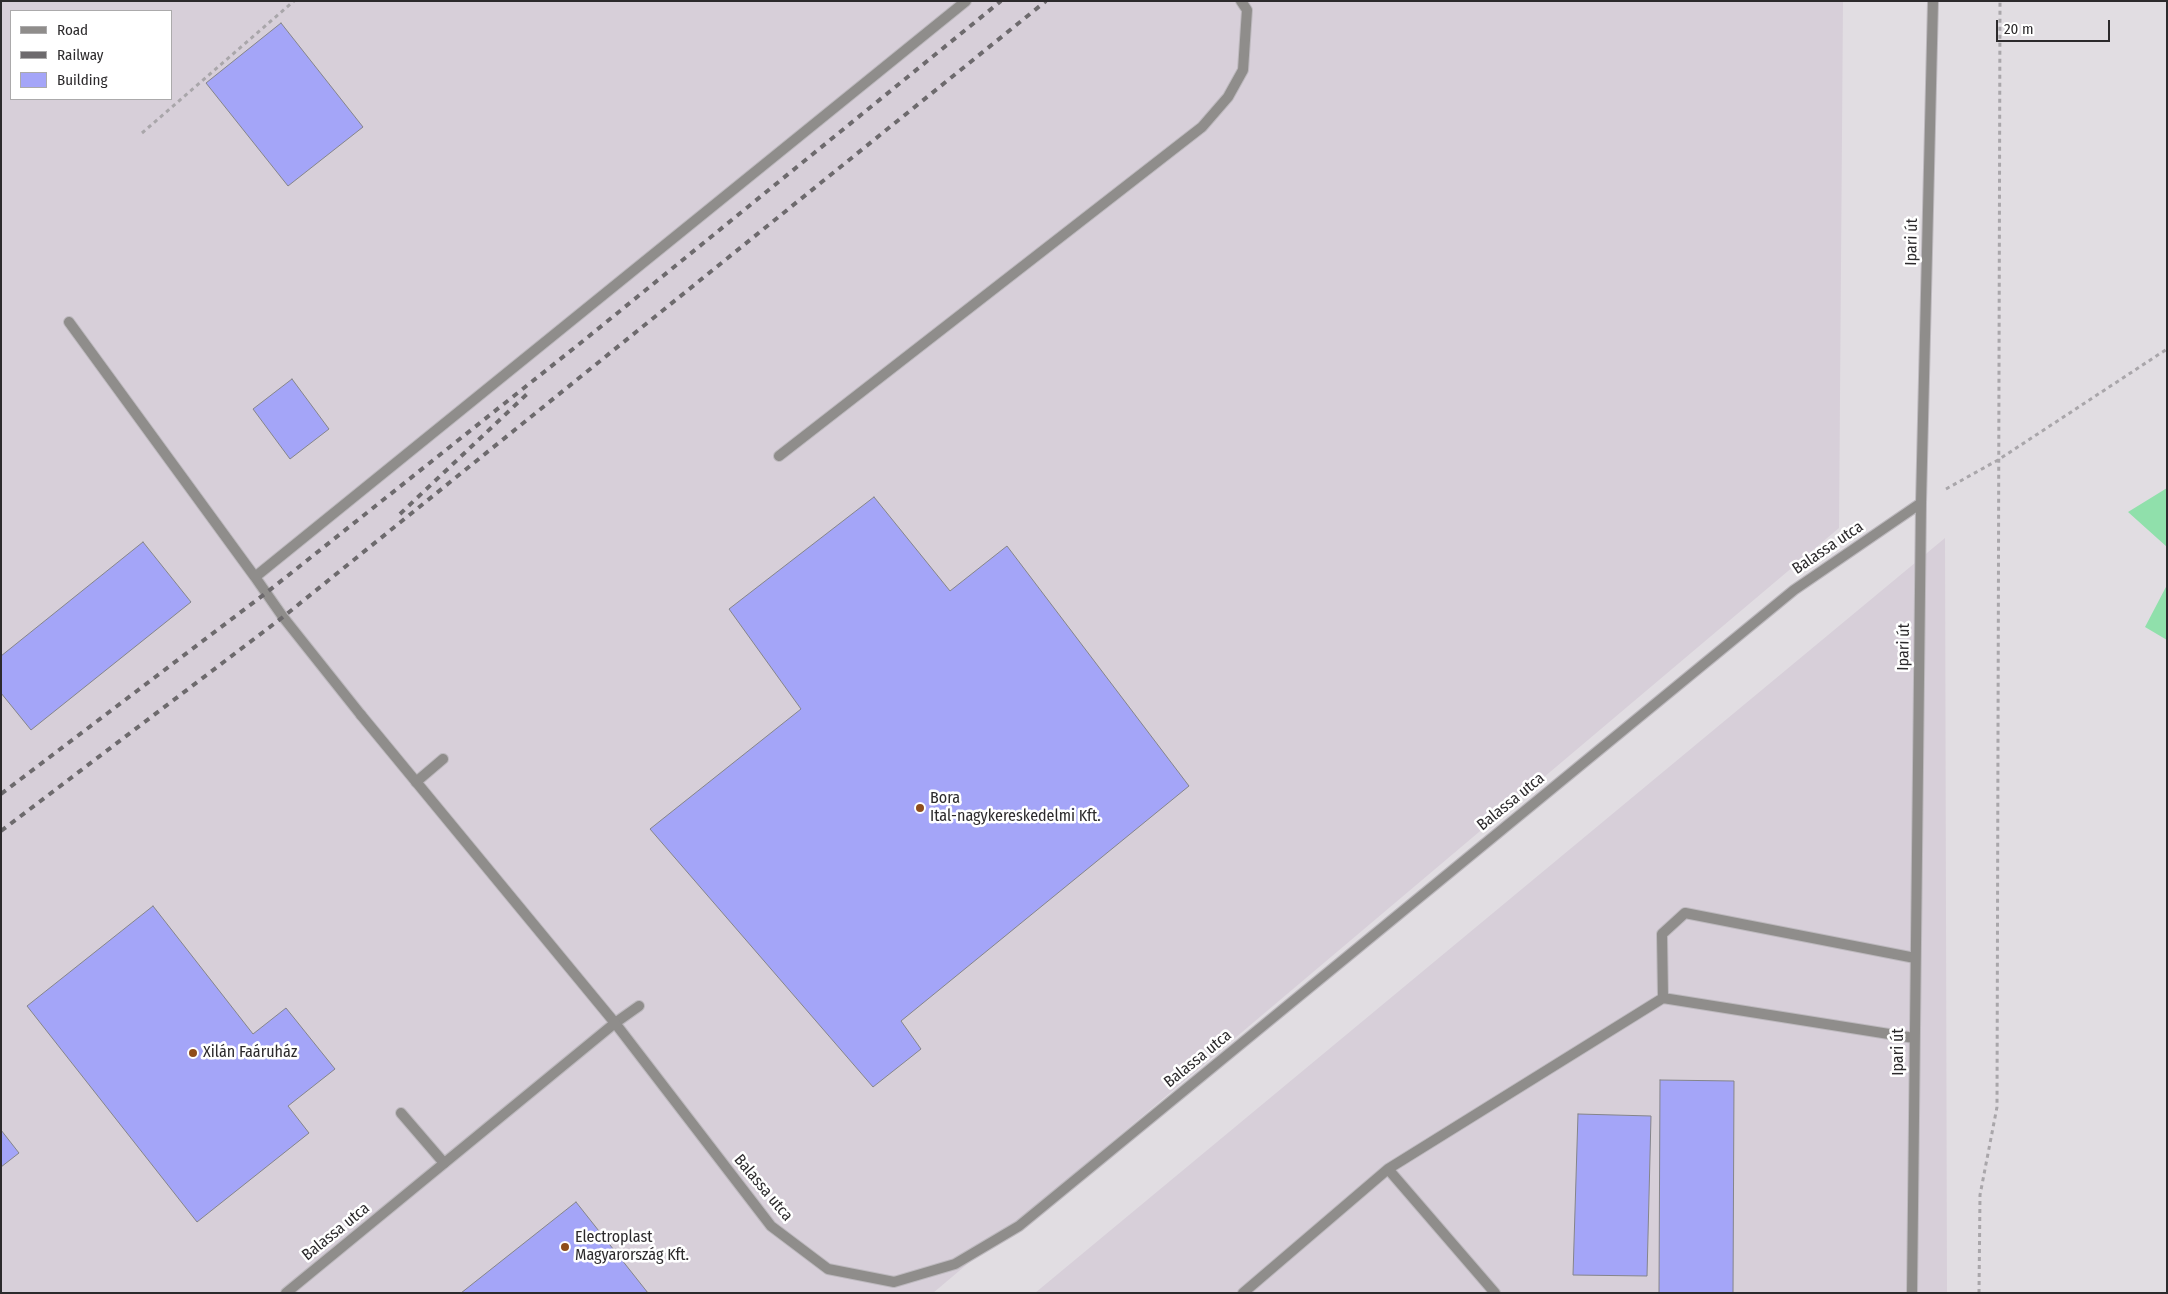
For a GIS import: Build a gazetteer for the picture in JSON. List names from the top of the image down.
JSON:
{
  "streets": {
    "street": ["Ipari út", "Balassa utca"]
  },
  "crossings": [
    ["Ipari út", "Balassa utca"]
  ],
  "places": ["Bora Ital-nagykereskedelmi Kft.", "Xilán Faáruház", "Electroplast Magyarország Kft."],
  "legend": ["Road", "Railway", "Building"],
  "scale_bar": "20 m"
}
